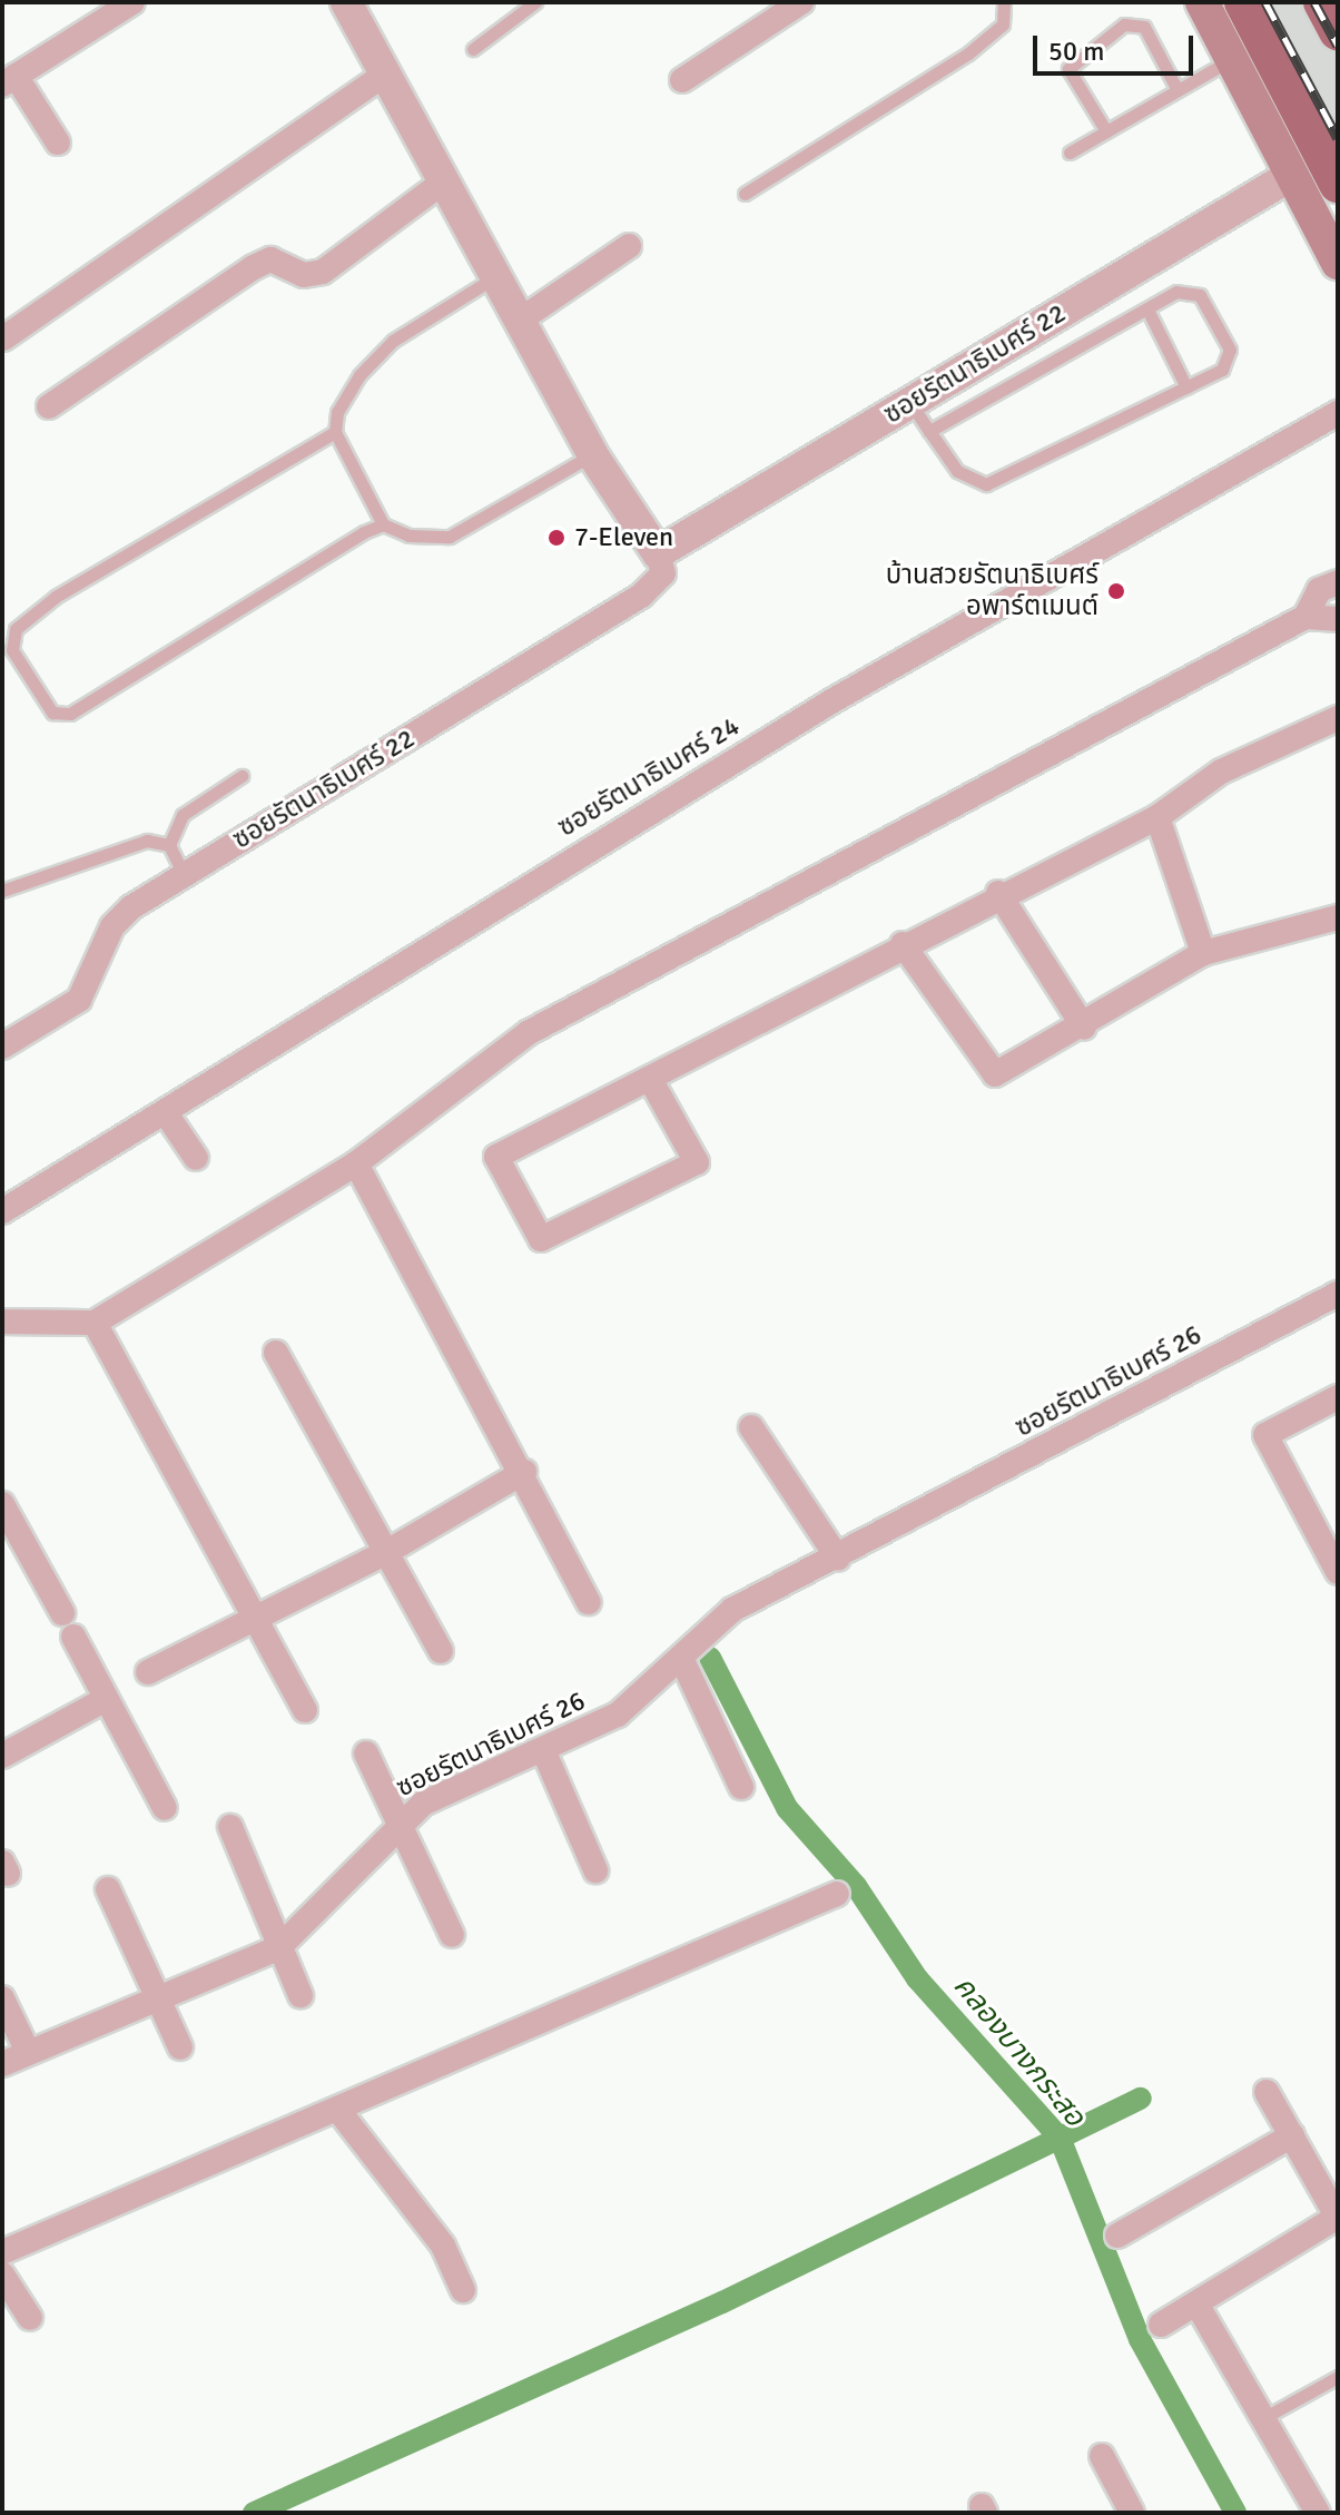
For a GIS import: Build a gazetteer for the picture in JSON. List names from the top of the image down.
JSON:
{
  "streets": {
    "street": ["ซอยรัตนาธิเบศร์ 22", "ซอยรัตนาธิเบศร์ 24", "ซอยรัตนาธิเบศร์ 26"]
  },
  "water": ["คลองบางกระสอ"],
  "places": ["7-Eleven", "บ้านสวยรัตนาธิเบศร์ อพาร์ตเมนต์"],
  "scale_bar": "50 m"
}
